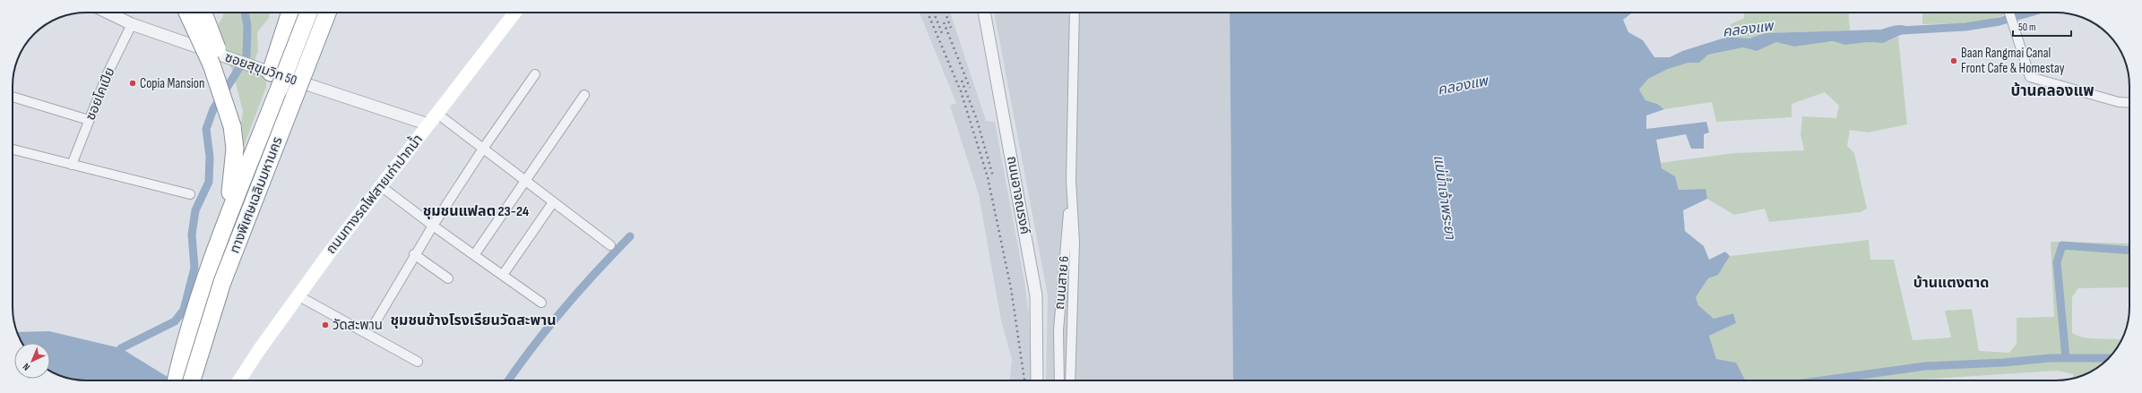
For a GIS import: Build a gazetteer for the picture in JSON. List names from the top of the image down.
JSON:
{
  "streets": {
    "highway": ["ทางพิเศษเฉลิมมหานคร"],
    "main road": ["ถนนทางรถไฟสายเก่าปากน้ำ"],
    "street": [
      "ซอยสุขุมวิท 50",
      "ซอยโคเปีย",
      "ถนนอาจณรงค์",
      "ถนนสาย 6"
    ]
  },
  "crossings": [
    ["ซอยสุขุมวิท 50", "ซอยโคเปีย"],
    ["ซอยสุขุมวิท 50", "ถนนทางรถไฟสายเก่าปากน้ำ"]
  ],
  "districts": [
    "บ้านคลองแพ",
    "ชุมชนแฟลต 23-24",
    "บ้านแตงตาด",
    "ชุมชนข้างโรงเรียนวัดสะพาน"
  ],
  "water": ["คลองแพ", "แม่น้ำเจ้าพระยา"],
  "places": ["Baan Rangmai Canal Front Cafe & Homestay", "Copia Mansion", "วัดสะพาน"],
  "scale_bar": "50 m",
  "north": "bottom left"
}
